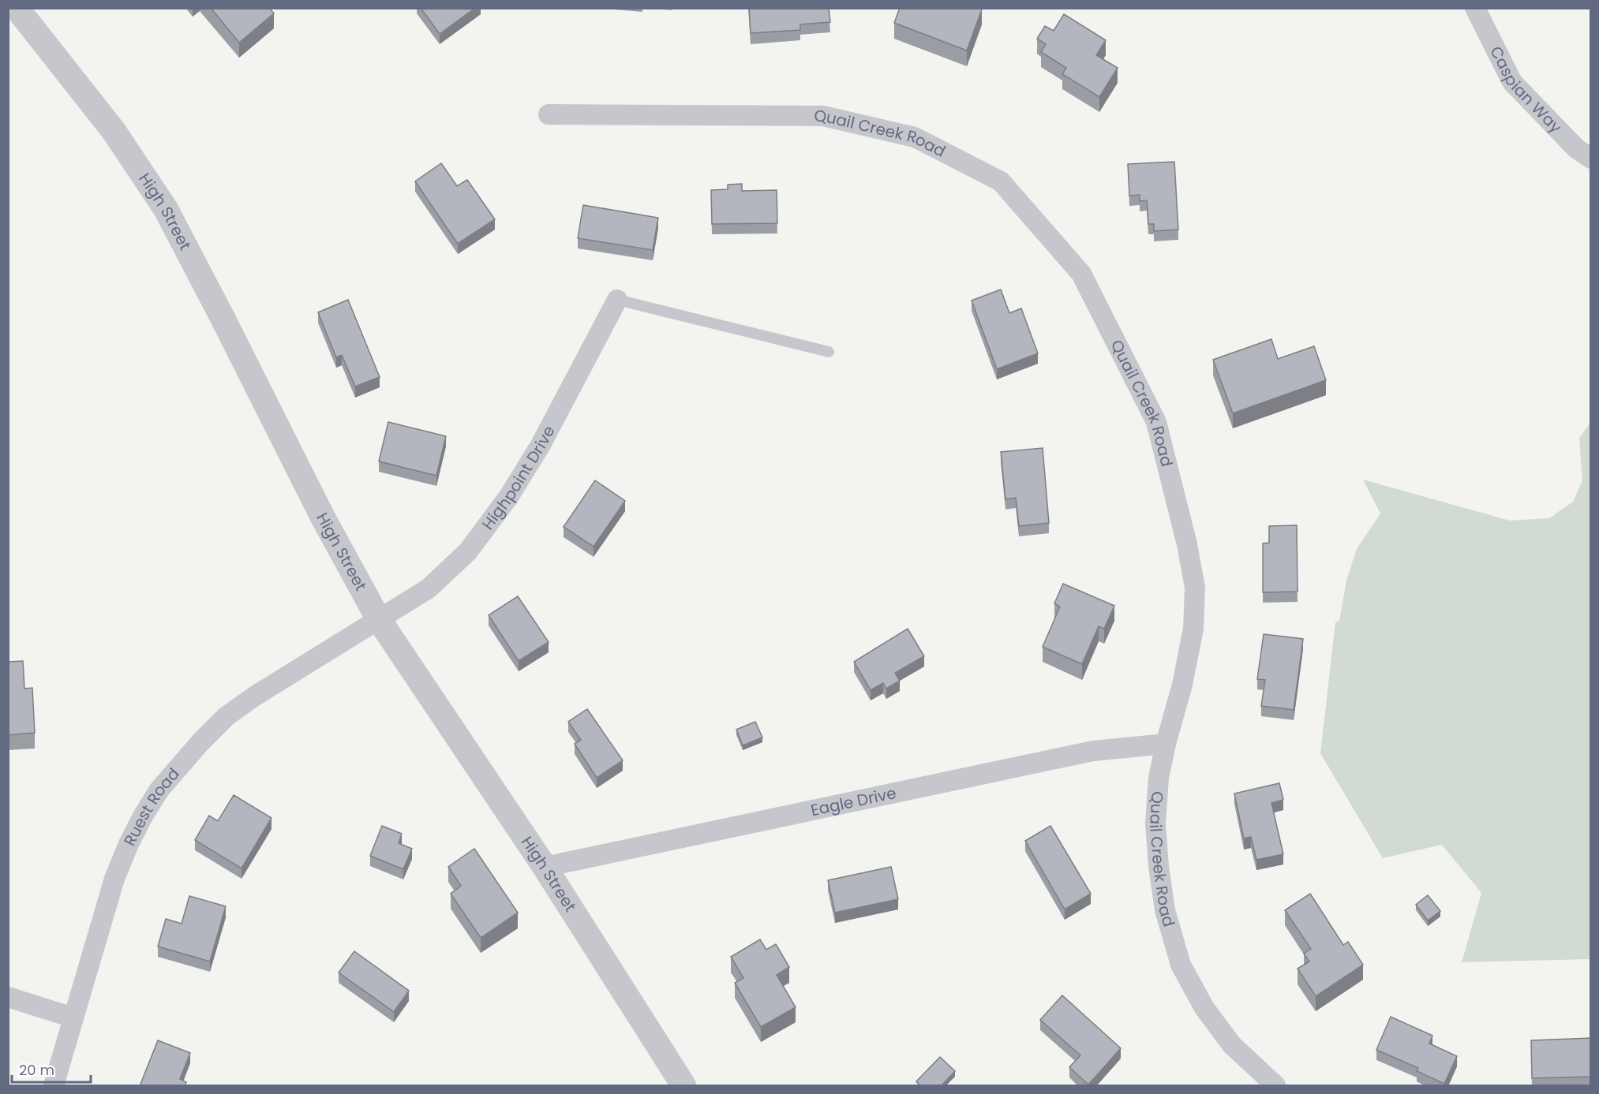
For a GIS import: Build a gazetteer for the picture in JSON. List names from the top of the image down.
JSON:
{
  "streets": {
    "street": [
      "Caspian Way",
      "Quail Creek Road",
      "High Street",
      "Highpoint Drive",
      "Eagle Drive",
      "Ruest Road"
    ]
  },
  "crossings": [
    ["Quail Creek Road", "Eagle Drive"],
    ["High Street", "Highpoint Drive"],
    ["High Street", "Eagle Drive"],
    ["High Street", "Ruest Road"],
    ["Highpoint Drive", "Ruest Road"]
  ],
  "scale_bar": "20 m"
}
